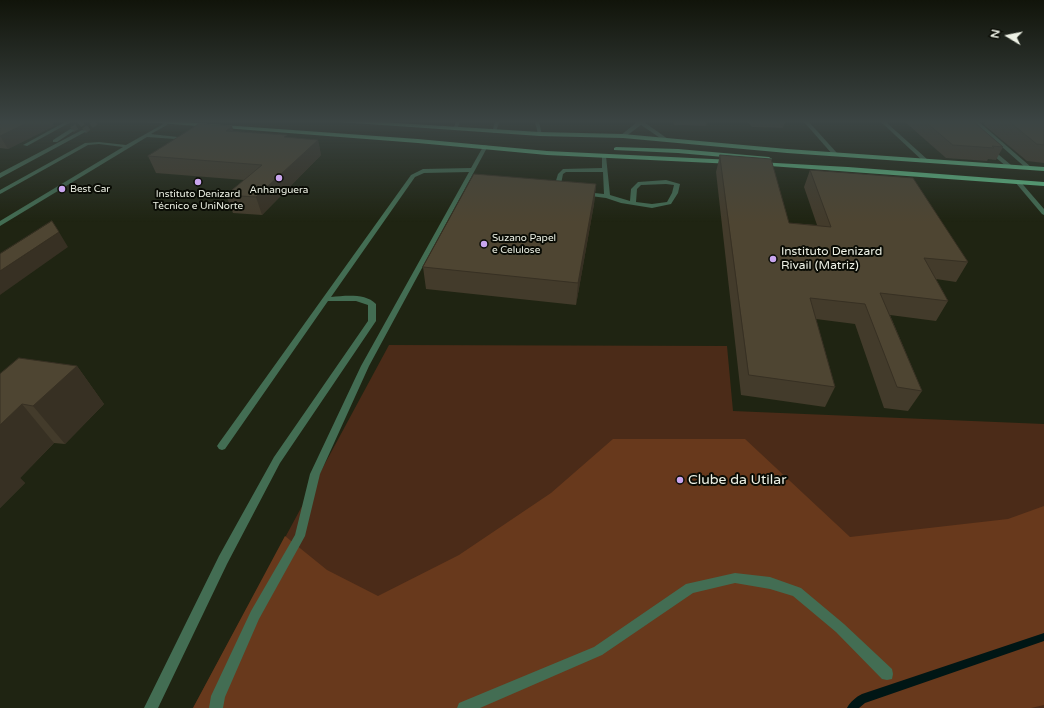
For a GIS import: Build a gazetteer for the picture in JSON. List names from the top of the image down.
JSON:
{
  "places": [
    "Anhanguera",
    "Instituto Denizard Técnico e UniNorte",
    "Best Car",
    "Suzano Papel e Celulose",
    "Instituto Denizard Rivail (Matriz)",
    "Clube da Utilar"
  ],
  "north": "left"
}
